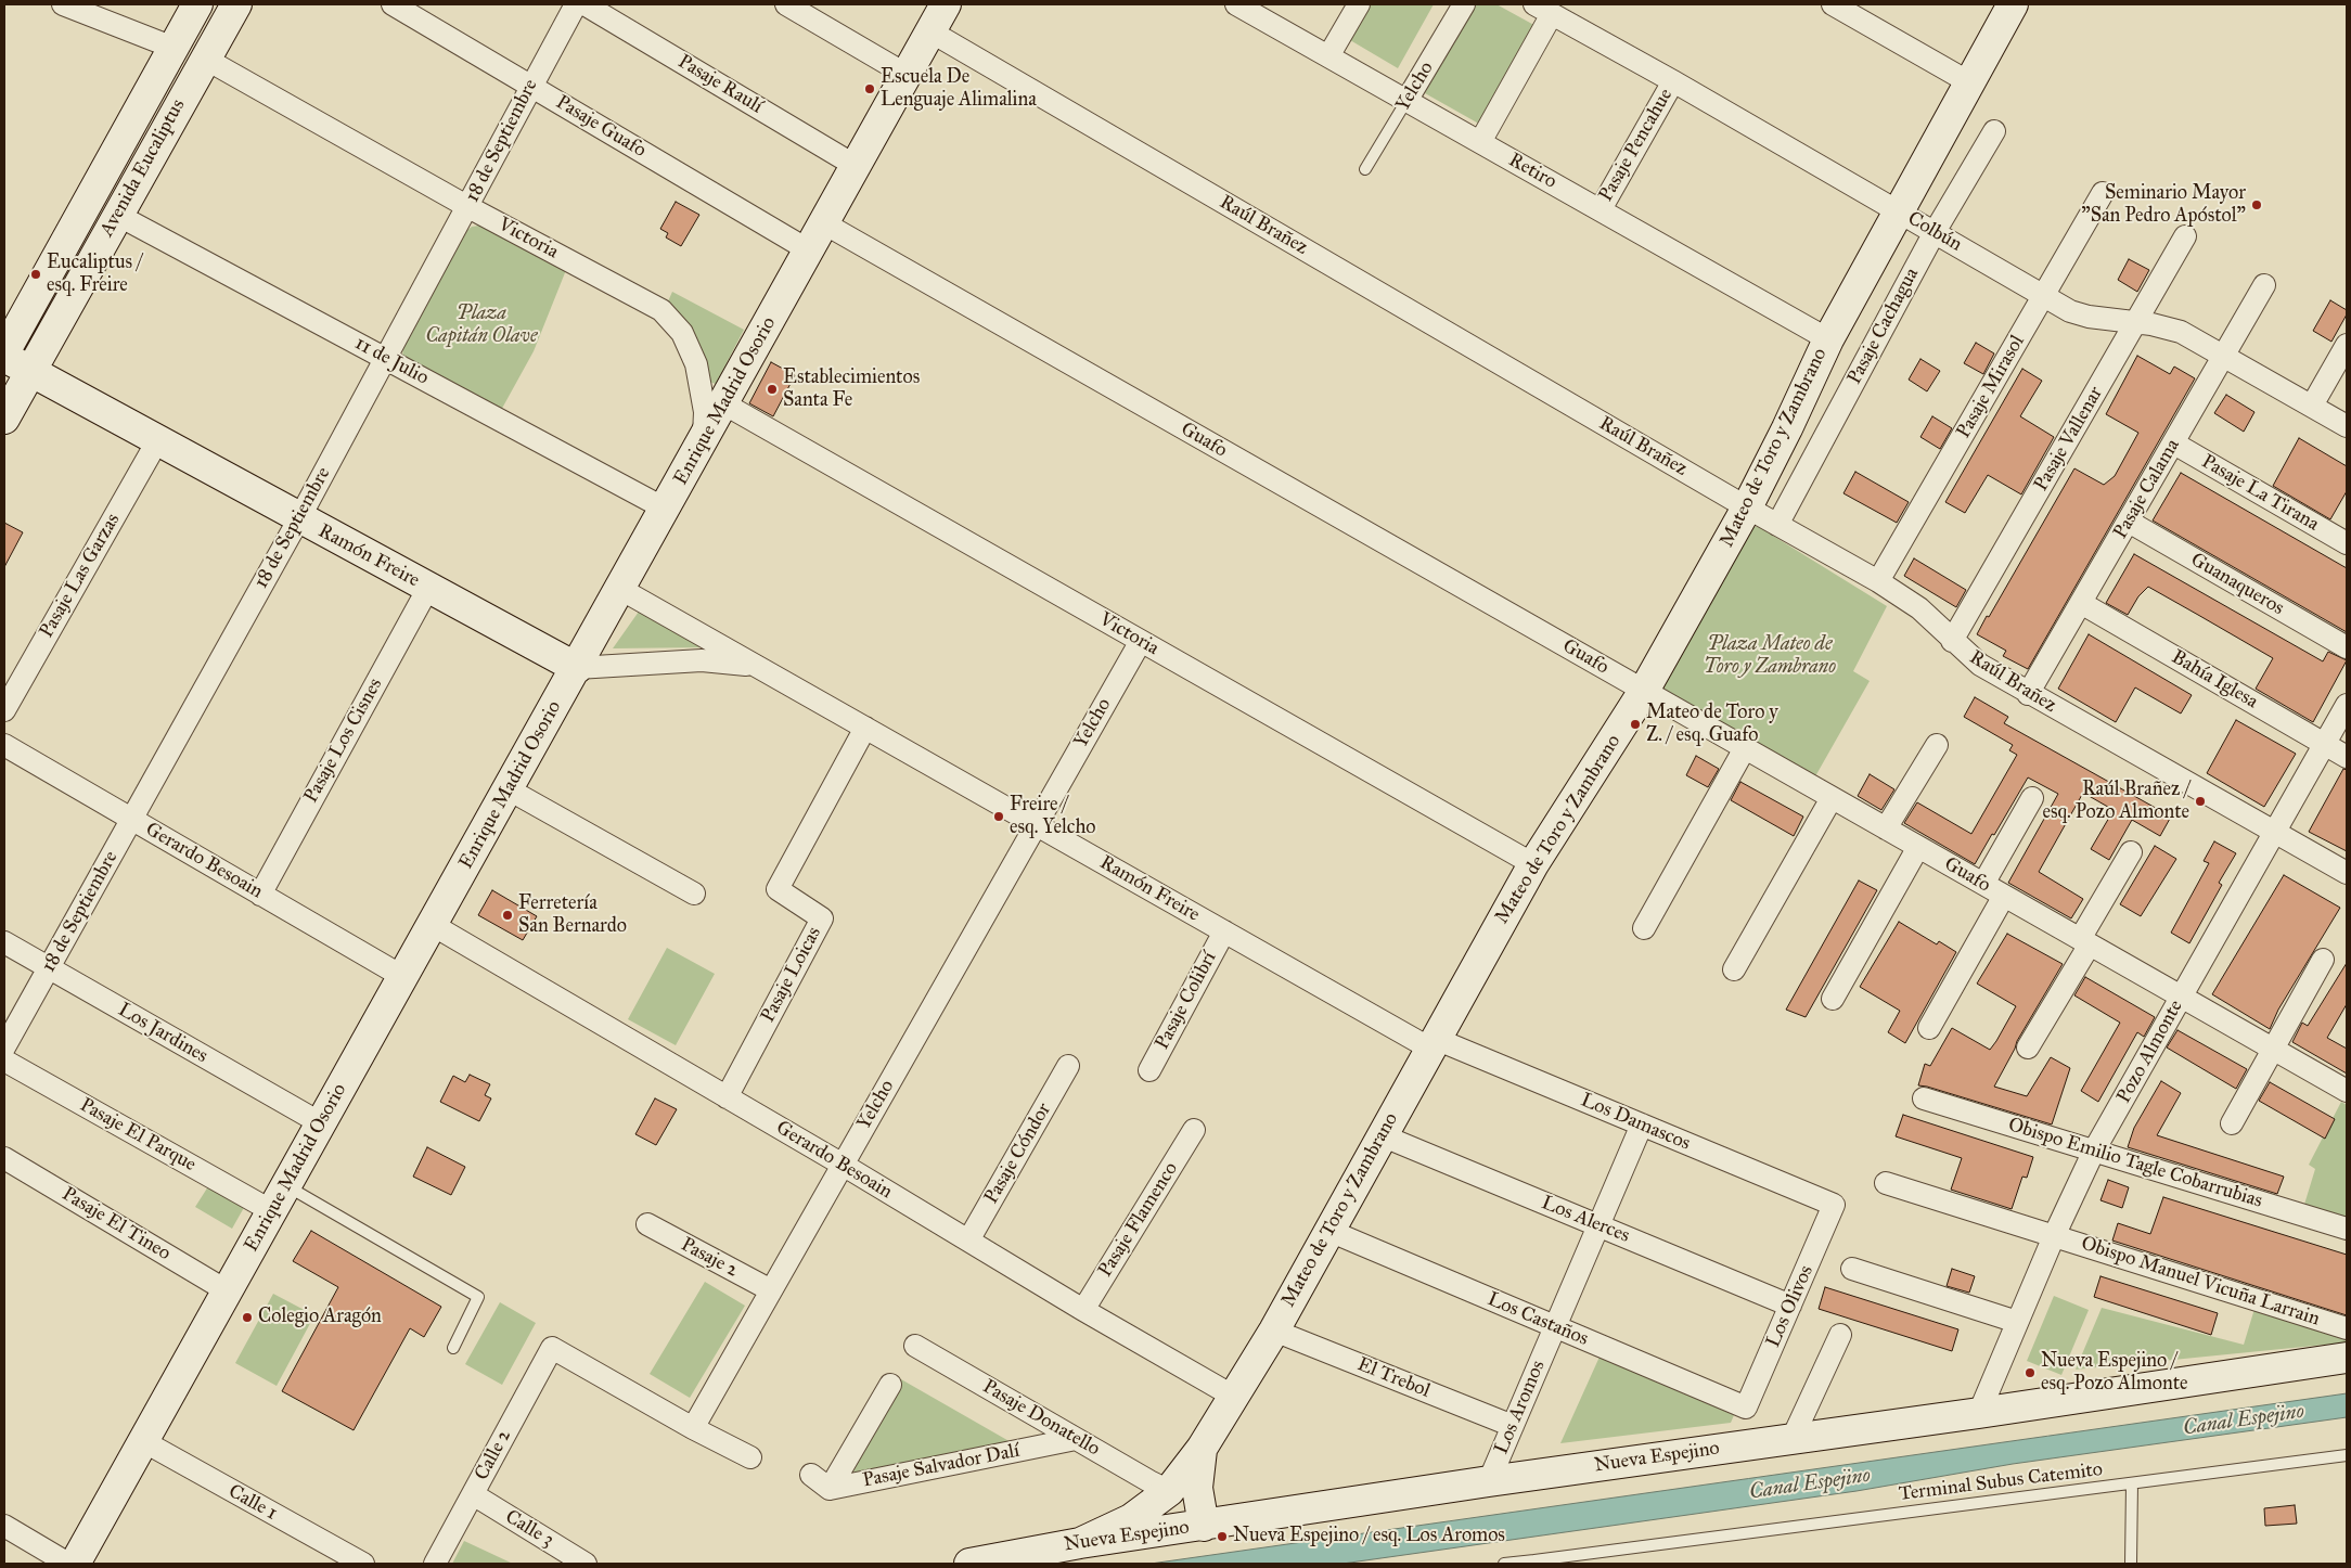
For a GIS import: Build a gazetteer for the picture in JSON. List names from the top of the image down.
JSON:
{
  "streets": {
    "street": [
      "Pasaje Raulí",
      "Yelcho",
      "Pasaje Guafo",
      "18 de Septiembre",
      "Pasaje Pencahue",
      "Avenida Eucaliptus",
      "Retiro",
      "Raúl Brañez",
      "Colbún",
      "Victoria",
      "Pasaje Cachagua",
      "11 de Julio",
      "Pasaje Mirasol",
      "Enrique Madrid Osorio",
      "Pasaje Vallenar",
      "Guafo",
      "Mateo de Toro y Zambrano",
      "Pasaje Calama",
      "Pasaje La Tirana",
      "Ramón Freire",
      "Pasaje Las Garzas",
      "Guanaqueros",
      "Bahía Iglesa",
      "Pasaje Los Cisnes",
      "Gerardo Besoain",
      "Pasaje Loicas",
      "Pasaje Colibrí",
      "Los Jardines",
      "Pozo Almonte",
      "Los Damascos",
      "Pasaje El Parque",
      "Pasaje Cóndor",
      "Obispo Emilio Tagle Cobarrubias",
      "Pasaje Flamenco",
      "Los Alerces",
      "Pasaje El Tineo",
      "Pasaje 2",
      "Obispo Manuel Vicuña Larrain",
      "Los Olivos",
      "Los Castaños",
      "El Trebol",
      "Los Aromos",
      "Pasaje Donatello",
      "Calle 2",
      "Nueva Espejino",
      "Pasaje Salvador Dalí",
      "Calle 1",
      "Calle 3"
    ],
    "lane": ["Terminal Subus Catemito"]
  },
  "crossings": [
    ["Pasaje Raulí", "Enrique Madrid Osorio"],
    ["Yelcho", "Retiro"],
    ["Yelcho", "Victoria"],
    ["Yelcho", "Ramón Freire"],
    ["Yelcho", "Gerardo Besoain"],
    ["Yelcho", "Pasaje 2"],
    ["Yelcho", "Calle 2"],
    ["Pasaje Guafo", "18 de Septiembre"],
    ["Pasaje Guafo", "Enrique Madrid Osorio"],
    ["18 de Septiembre", "Victoria"],
    ["18 de Septiembre", "11 de Julio"],
    ["18 de Septiembre", "Ramón Freire"],
    ["18 de Septiembre", "Gerardo Besoain"],
    ["18 de Septiembre", "Los Jardines"],
    ["Pasaje Pencahue", "Retiro"],
    ["Pasaje Pencahue", "Colbún"],
    ["Avenida Eucaliptus", "Victoria"],
    ["Avenida Eucaliptus", "11 de Julio"],
    ["Avenida Eucaliptus", "Ramón Freire"],
    ["Retiro", "Mateo de Toro y Zambrano"],
    ["Raúl Brañez", "Pasaje Cachagua"],
    ["Raúl Brañez", "Pasaje Mirasol"],
    ["Raúl Brañez", "Enrique Madrid Osorio"],
    ["Raúl Brañez", "Pasaje Vallenar"],
    ["Raúl Brañez", "Mateo de Toro y Zambrano"],
    ["Raúl Brañez", "Pasaje Calama"],
    ["Raúl Brañez", "Pozo Almonte"],
    ["Colbún", "Pasaje Cachagua"],
    ["Colbún", "Pasaje Mirasol"],
    ["Colbún", "Pasaje Vallenar"],
    ["Colbún", "Mateo de Toro y Zambrano"],
    ["Colbún", "Pasaje Calama"],
    ["Victoria", "Enrique Madrid Osorio"],
    ["Victoria", "Mateo de Toro y Zambrano"],
    ["11 de Julio", "Enrique Madrid Osorio"],
    ["Enrique Madrid Osorio", "Guafo"],
    ["Enrique Madrid Osorio", "Ramón Freire"],
    ["Enrique Madrid Osorio", "Gerardo Besoain"],
    ["Enrique Madrid Osorio", "Los Jardines"],
    ["Enrique Madrid Osorio", "Pasaje El Parque"],
    ["Enrique Madrid Osorio", "Pasaje El Tineo"],
    ["Enrique Madrid Osorio", "Calle 1"],
    ["Guafo", "Mateo de Toro y Zambrano"],
    ["Guafo", "Pozo Almonte"],
    ["Mateo de Toro y Zambrano", "Ramón Freire"],
    ["Mateo de Toro y Zambrano", "Gerardo Besoain"],
    ["Mateo de Toro y Zambrano", "Los Damascos"],
    ["Mateo de Toro y Zambrano", "Los Alerces"],
    ["Mateo de Toro y Zambrano", "Los Castaños"],
    ["Mateo de Toro y Zambrano", "El Trebol"],
    ["Mateo de Toro y Zambrano", "Pasaje Donatello"],
    ["Mateo de Toro y Zambrano", "Nueva Espejino"],
    ["Pasaje Calama", "Pasaje La Tirana"],
    ["Pasaje Calama", "Guanaqueros"],
    ["Pasaje Calama", "Bahía Iglesa"],
    ["Ramón Freire", "Pasaje Las Garzas"],
    ["Ramón Freire", "Pasaje Los Cisnes"],
    ["Ramón Freire", "Pasaje Loicas"],
    ["Ramón Freire", "Pasaje Colibrí"],
    ["Ramón Freire", "Los Damascos"],
    ["Bahía Iglesa", "Pozo Almonte"],
    ["Pasaje Los Cisnes", "Gerardo Besoain"],
    ["Gerardo Besoain", "Pasaje Loicas"],
    ["Gerardo Besoain", "Pasaje Cóndor"],
    ["Gerardo Besoain", "Pasaje Flamenco"],
    ["Pozo Almonte", "Obispo Emilio Tagle Cobarrubias"],
    ["Pozo Almonte", "Obispo Manuel Vicuña Larrain"],
    ["Pozo Almonte", "Nueva Espejino"],
    ["Los Damascos", "Los Olivos"],
    ["Los Damascos", "Los Aromos"],
    ["Los Alerces", "Los Olivos"],
    ["Los Alerces", "Los Aromos"],
    ["Los Olivos", "Los Castaños"],
    ["Los Castaños", "Los Aromos"],
    ["El Trebol", "Los Aromos"],
    ["Los Aromos", "Nueva Espejino"],
    ["Pasaje Donatello", "Pasaje Salvador Dalí"],
    ["Calle 2", "Calle 3"]
  ],
  "water": ["Canal Espejino"],
  "parks": ["Plaza Capitán Olave", "Plaza Mateo de Toro y Zambrano"],
  "places": [
    "Escuela De Lenguaje Alimalina",
    "Seminario Mayor \"San Pedro Apóstol\"",
    "Eucaliptus / esq. Freire",
    "Establecimientos Santa Fe",
    "Mateo de Toro y Z. / esq. Guafo",
    "Raúl Brañez / esq. Pozo Almonte",
    "Freire / esq. Yelcho",
    "Ferretería San Bernardo",
    "Colegio Aragón",
    "Nueva Espejino / esq. Pozo Almonte",
    "Nueva Espejino / esq. Los Aromos"
  ]
}
